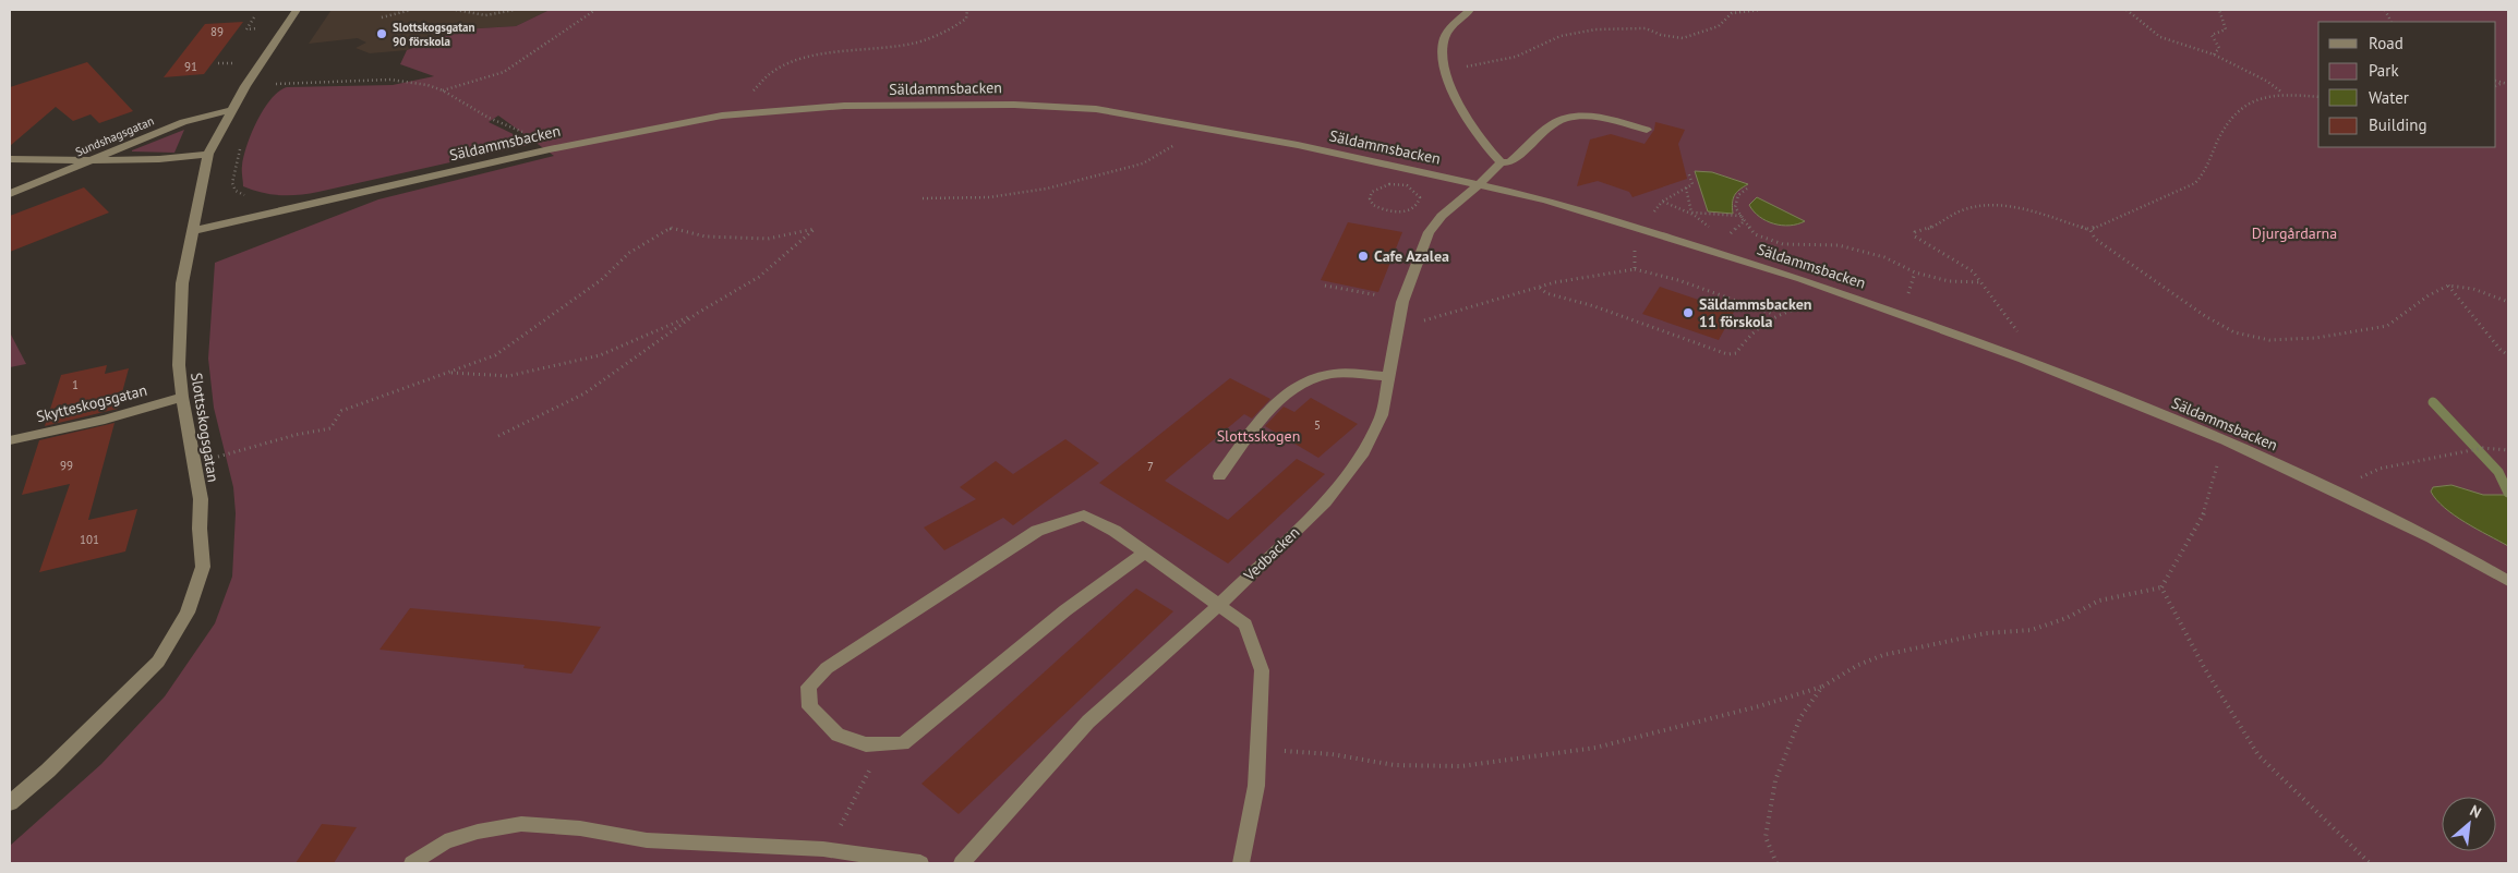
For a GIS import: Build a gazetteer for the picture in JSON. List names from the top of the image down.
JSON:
{
  "streets": {
    "street": [
      "Säldammsbacken",
      "Sundshagsgatan",
      "Skytteskogsgatan",
      "Slottsskogsgatan",
      "Vedbacken"
    ]
  },
  "crossings": [
    ["Säldammsbacken", "Slottsskogsgatan"],
    ["Säldammsbacken", "Vedbacken"],
    ["Sundshagsgatan", "Slottsskogsgatan"],
    ["Skytteskogsgatan", "Slottsskogsgatan"]
  ],
  "parks": ["Djurgårdarna", "Slottsskogen"],
  "places": ["Slottskogsgatan 90 förskola", "Cafe Azalea", "Säldammsbacken 11 förskola"],
  "house_numbers": [
    "89",
    "91",
    "1",
    "5",
    "99",
    "7",
    "101"
  ],
  "legend": [
    "Road",
    "Park",
    "Water",
    "Building"
  ],
  "north": "top right"
}
